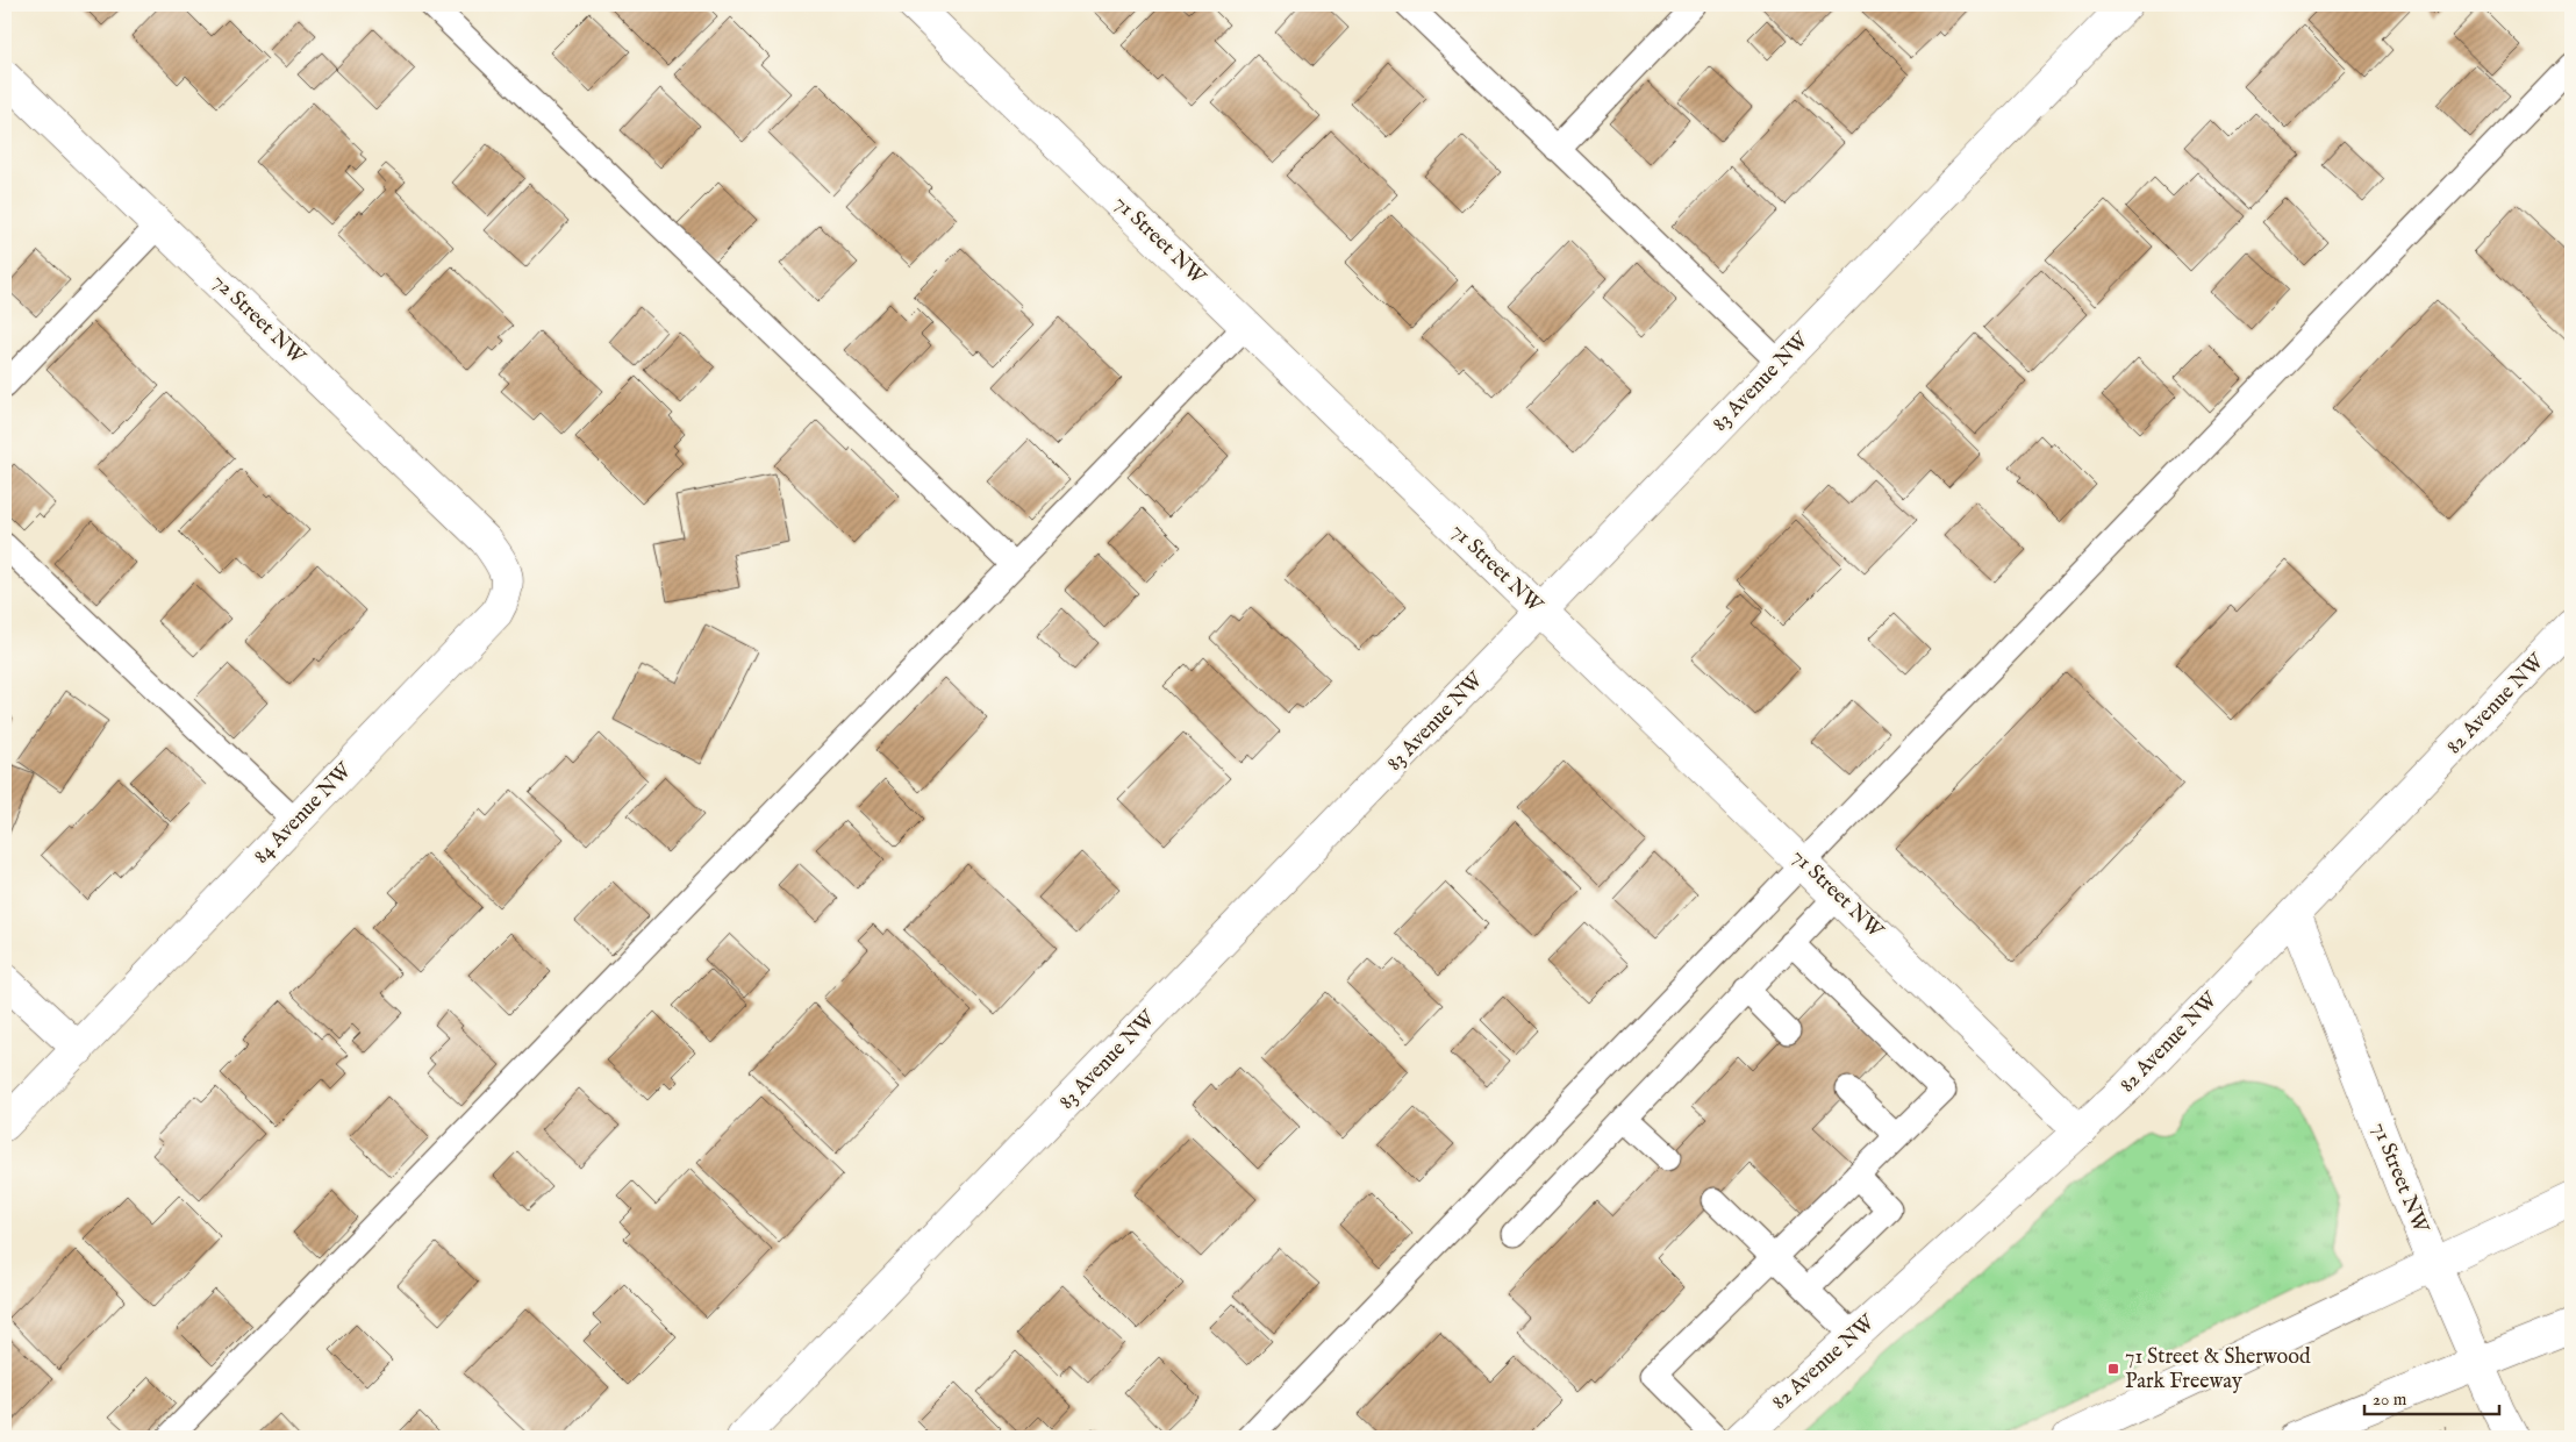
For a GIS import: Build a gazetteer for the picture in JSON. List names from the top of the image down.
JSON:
{
  "streets": {
    "main road": [
      "71 Street NW",
      "72 Street NW",
      "83 Avenue NW",
      "82 Avenue NW",
      "84 Avenue NW"
    ]
  },
  "crossings": [
    ["71 Street NW", "83 Avenue NW"],
    ["71 Street NW", "82 Avenue NW"],
    ["72 Street NW", "84 Avenue NW"]
  ],
  "places": {
    "transit": ["71 Street & Sherwood Park Freeway"]
  },
  "scale_bar": "20 m"
}
